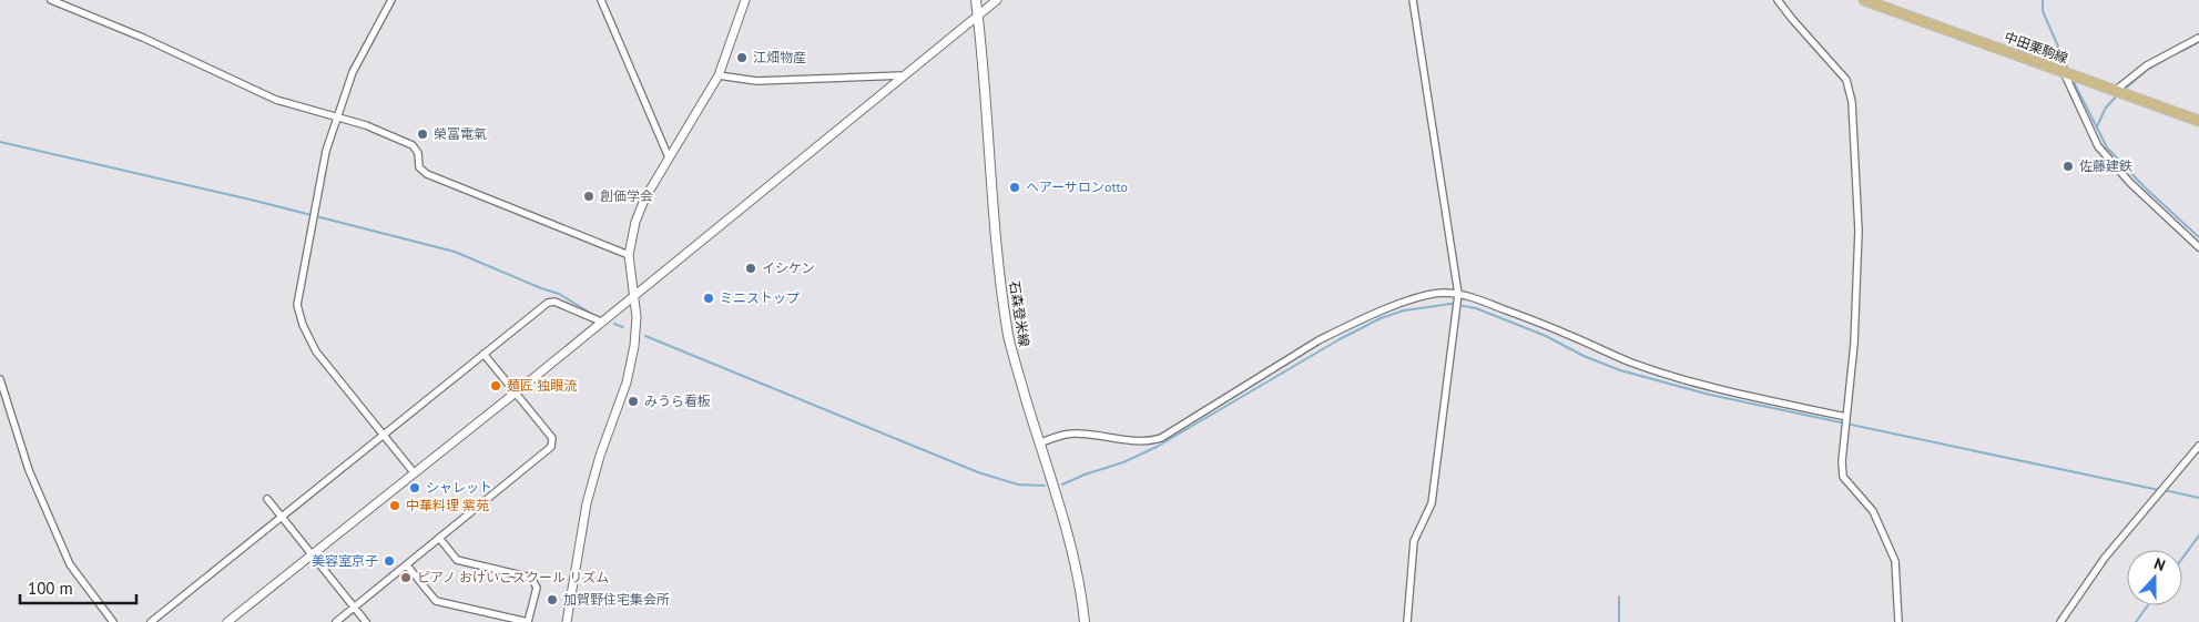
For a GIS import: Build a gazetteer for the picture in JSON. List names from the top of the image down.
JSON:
{
  "streets": {
    "main road": ["中田栗駒線", "石森登米線"]
  },
  "places": [
    "江畑物産",
    "榮冨電氣",
    "佐藤建鉄",
    "ヘアーサロンotto",
    "創価学会",
    "イシケン",
    "ミニストップ",
    "麺匠 独眼流",
    "みうら看板",
    "シャレット",
    "中華料理 紫苑",
    "美容室京子",
    "ピアノ おけいこスクール リズム",
    "加賀野住宅集会所"
  ],
  "scale_bar": "100 m",
  "north": "top"
}
